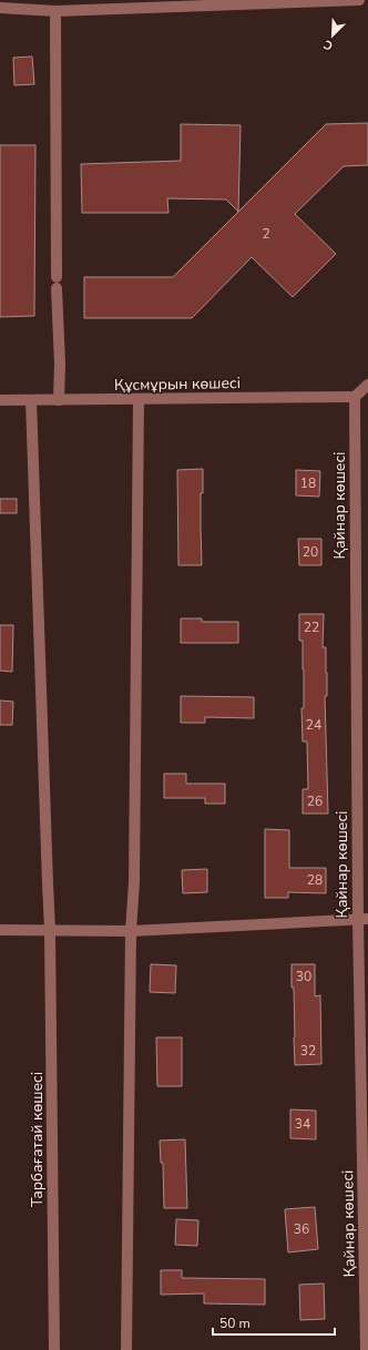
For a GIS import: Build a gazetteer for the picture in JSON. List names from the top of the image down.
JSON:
{
  "streets": {
    "street": ["Құсмұрын көшесі", "Қайнар көшесі", "Тарбағатай көшесі"]
  },
  "crossings": [
    ["Құсмұрын көшесі", "Қайнар көшесі"],
    ["Құсмұрын көшесі", "Тарбағатай көшесі"]
  ],
  "house_numbers": [
    "2",
    "18",
    "20",
    "22",
    "24",
    "26",
    "28",
    "30",
    "32",
    "34",
    "36"
  ],
  "scale_bar": "50 m",
  "north": "bottom left"
}
